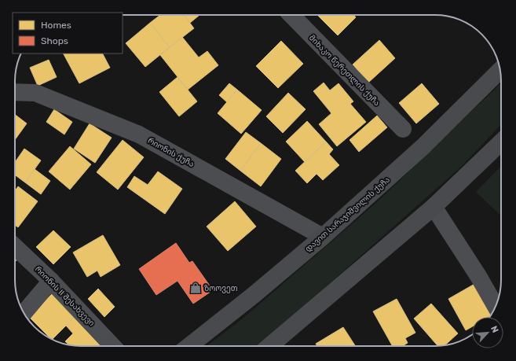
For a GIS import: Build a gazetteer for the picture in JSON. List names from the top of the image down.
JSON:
{
  "streets": {
    "main road": ["დავით სარაჯიშვილის ქუჩა"],
    "street": ["მიხაკო წერეთლის ქუჩა", "რიონის ქუჩა", "რიონის II შესახვევი"]
  },
  "crossings": [
    ["რიონის ქუჩა", "დავით სარაჯიშვილის ქუჩა"]
  ],
  "places": {
    "shop": ["ზოოვეთ"]
  },
  "legend": ["Homes", "Shops"],
  "north": "top right"
}
